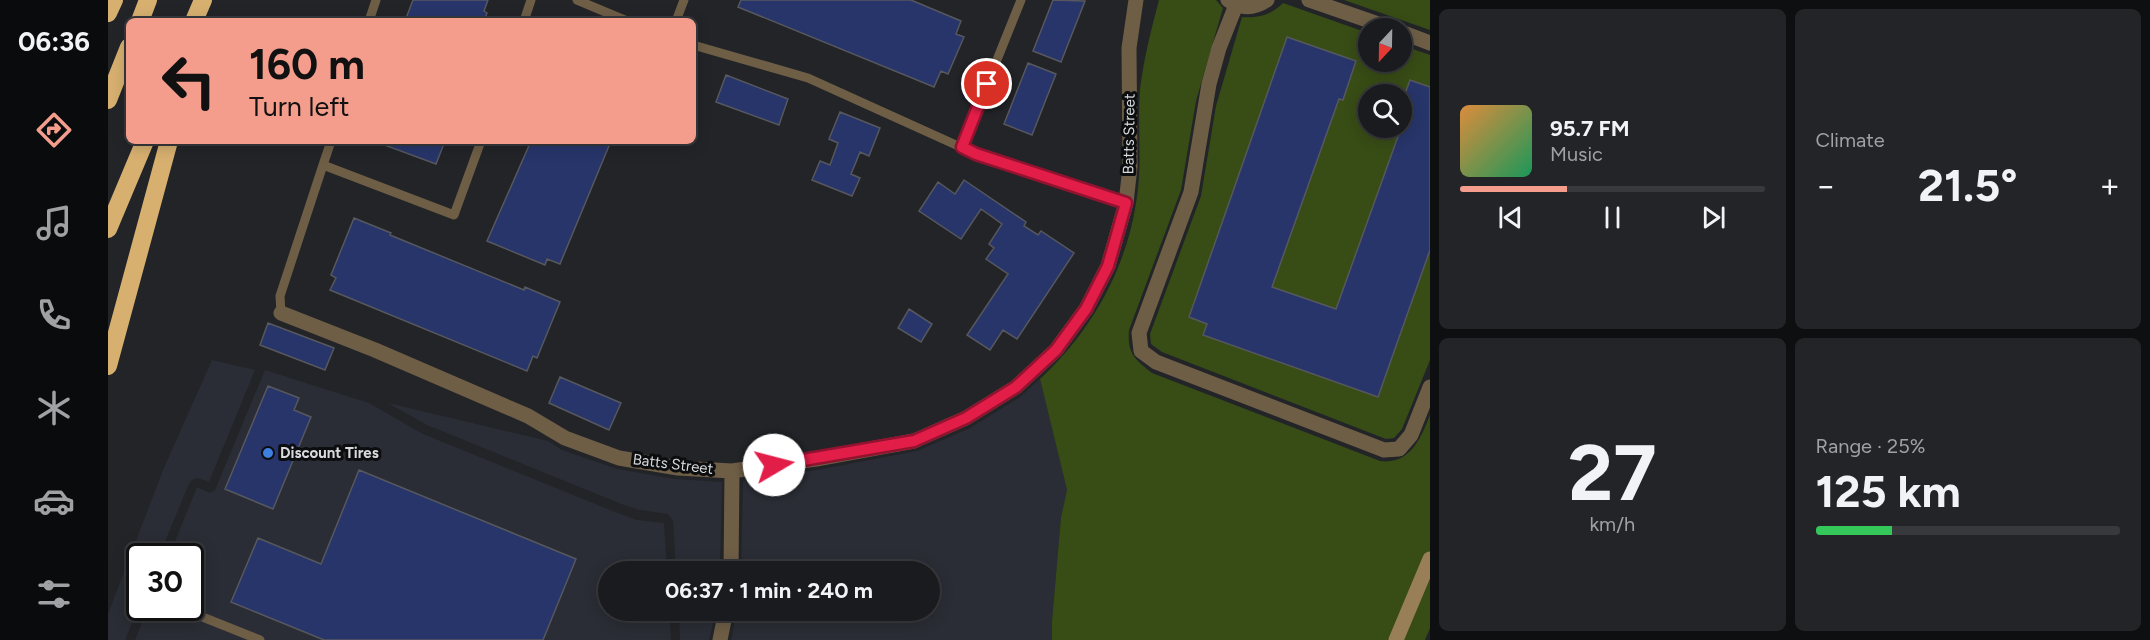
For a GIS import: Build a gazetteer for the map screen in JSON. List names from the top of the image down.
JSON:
{
  "streets": {
    "street": ["Batts Street"]
  },
  "places": ["Discount Tires"],
  "north": "bottom",
  "page": {
    "tabs": "06:36",
    "tile": [
      "Climate",
      ["27", "km/h"],
      ["Range · 25%", "125 km"]
    ],
    "turn": ["160 m", "Turn left"],
    "song": ["95.7 FM", "Music"],
    "heat": ["−", "21.5°", "+"],
    "limit": "30",
    "trip": "06:37 · 1 min · 240 m"
  }
}
